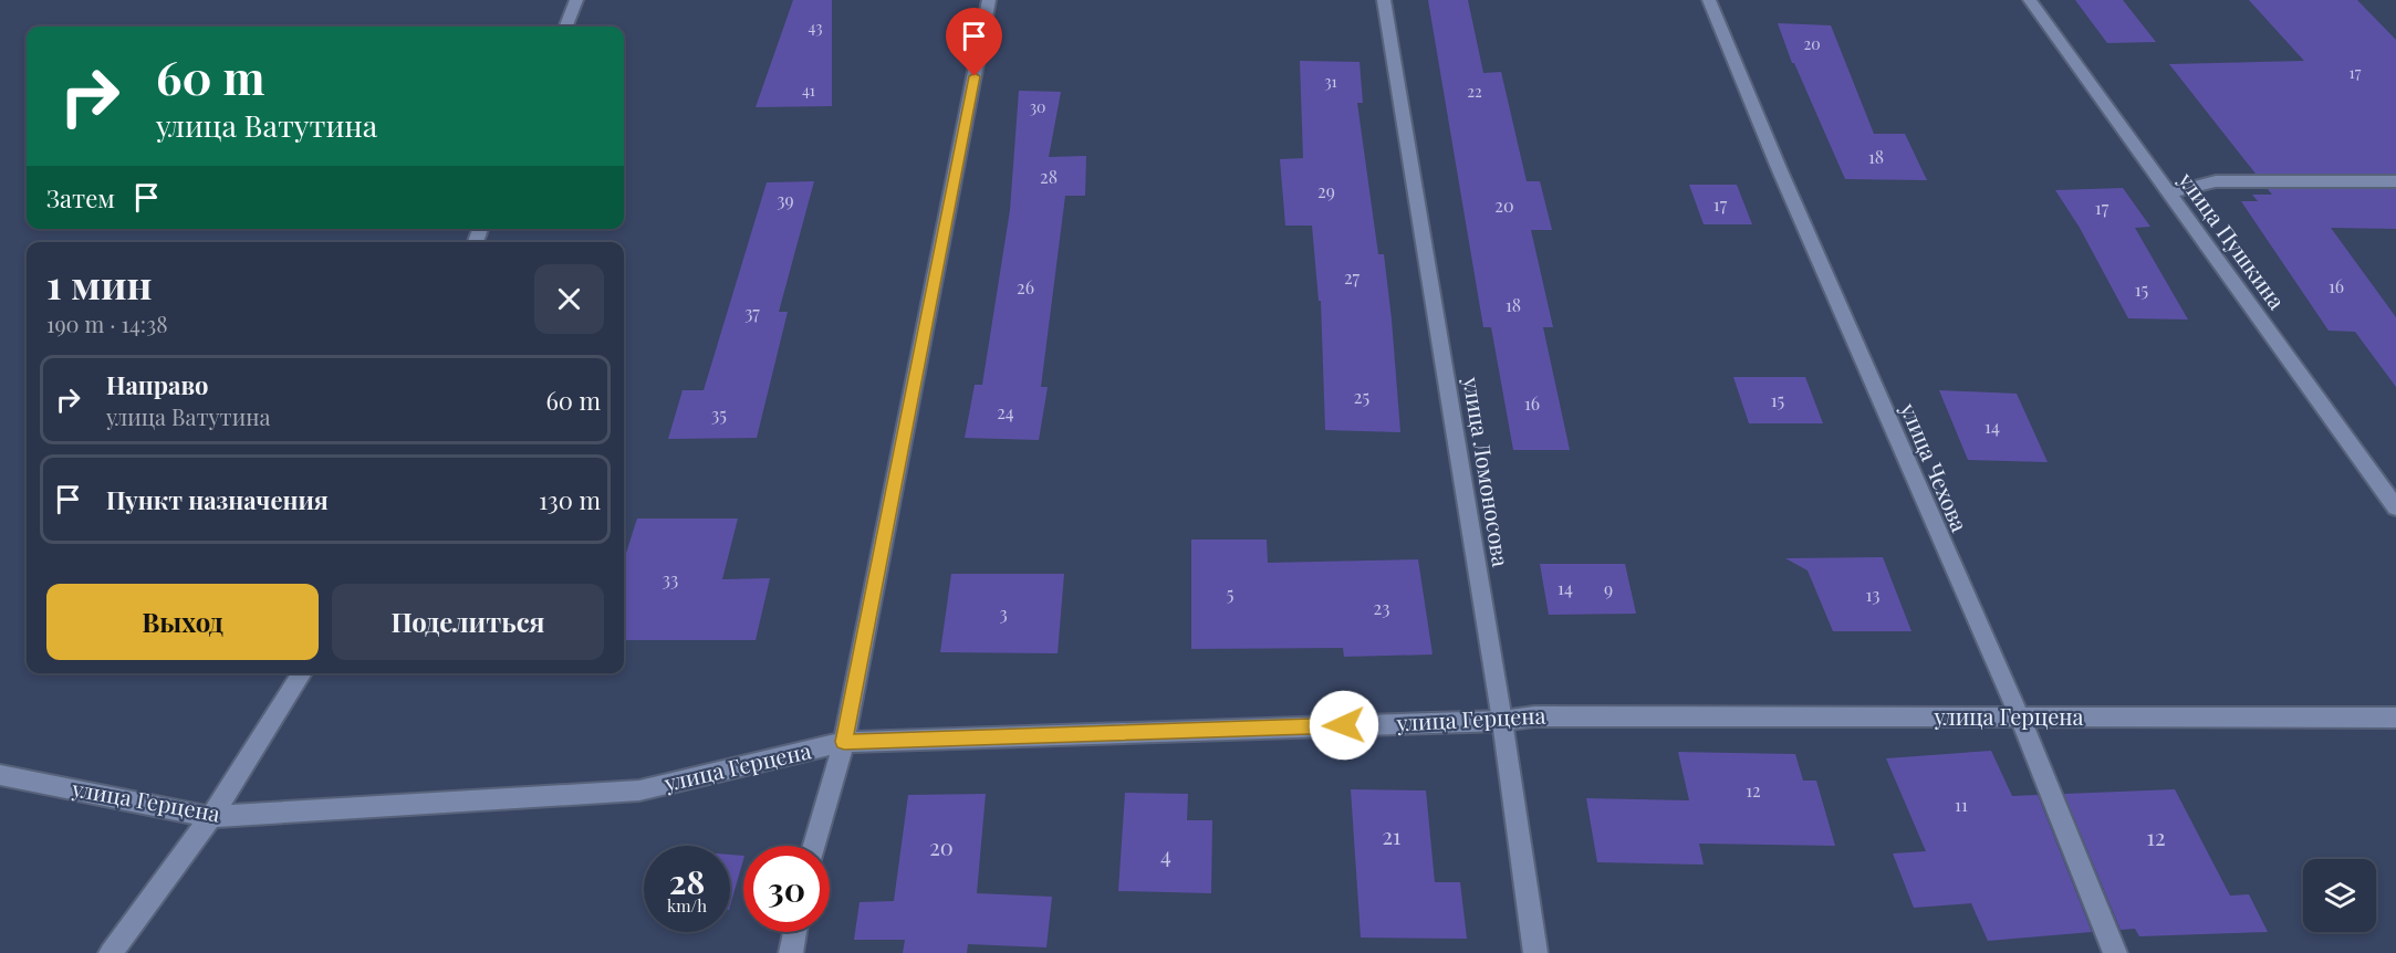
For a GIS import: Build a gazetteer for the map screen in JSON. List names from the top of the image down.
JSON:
{
  "streets": {
    "street": [
      "улица Пушкина",
      "улица Чехова",
      "улица Ломоносова",
      "улица Герцена"
    ]
  },
  "crossings": [
    ["улица Чехова", "улица Герцена"],
    ["улица Ломоносова", "улица Герцена"]
  ],
  "house_numbers": [
    "43",
    "20",
    "17",
    "31",
    "41",
    "22",
    "30",
    "18",
    "28",
    "29",
    "39",
    "17",
    "20",
    "17",
    "27",
    "16",
    "26",
    "15",
    "18",
    "37",
    "25",
    "15",
    "16",
    "24",
    "35",
    "14",
    "33",
    "14",
    "9",
    "5",
    "13",
    "23",
    "3",
    "12",
    "11",
    "21",
    "12",
    "20",
    "4"
  ],
  "page": {
    "turn": ["60 m", "улица Ватутина"],
    "then": "Затем",
    "heading": ["1 мин", "190 m · 14:38"],
    "list": [
      {
        "name": "Направо",
        "note": "улица Ватутина",
        "value": "60 m"
      },
      {
        "name": "Пункт назначения",
        "value": "130 m"
      }
    ],
    "buttons": ["Выход", "Поделиться"],
    "speed": "28 km/h",
    "limit": "30"
  }
}
